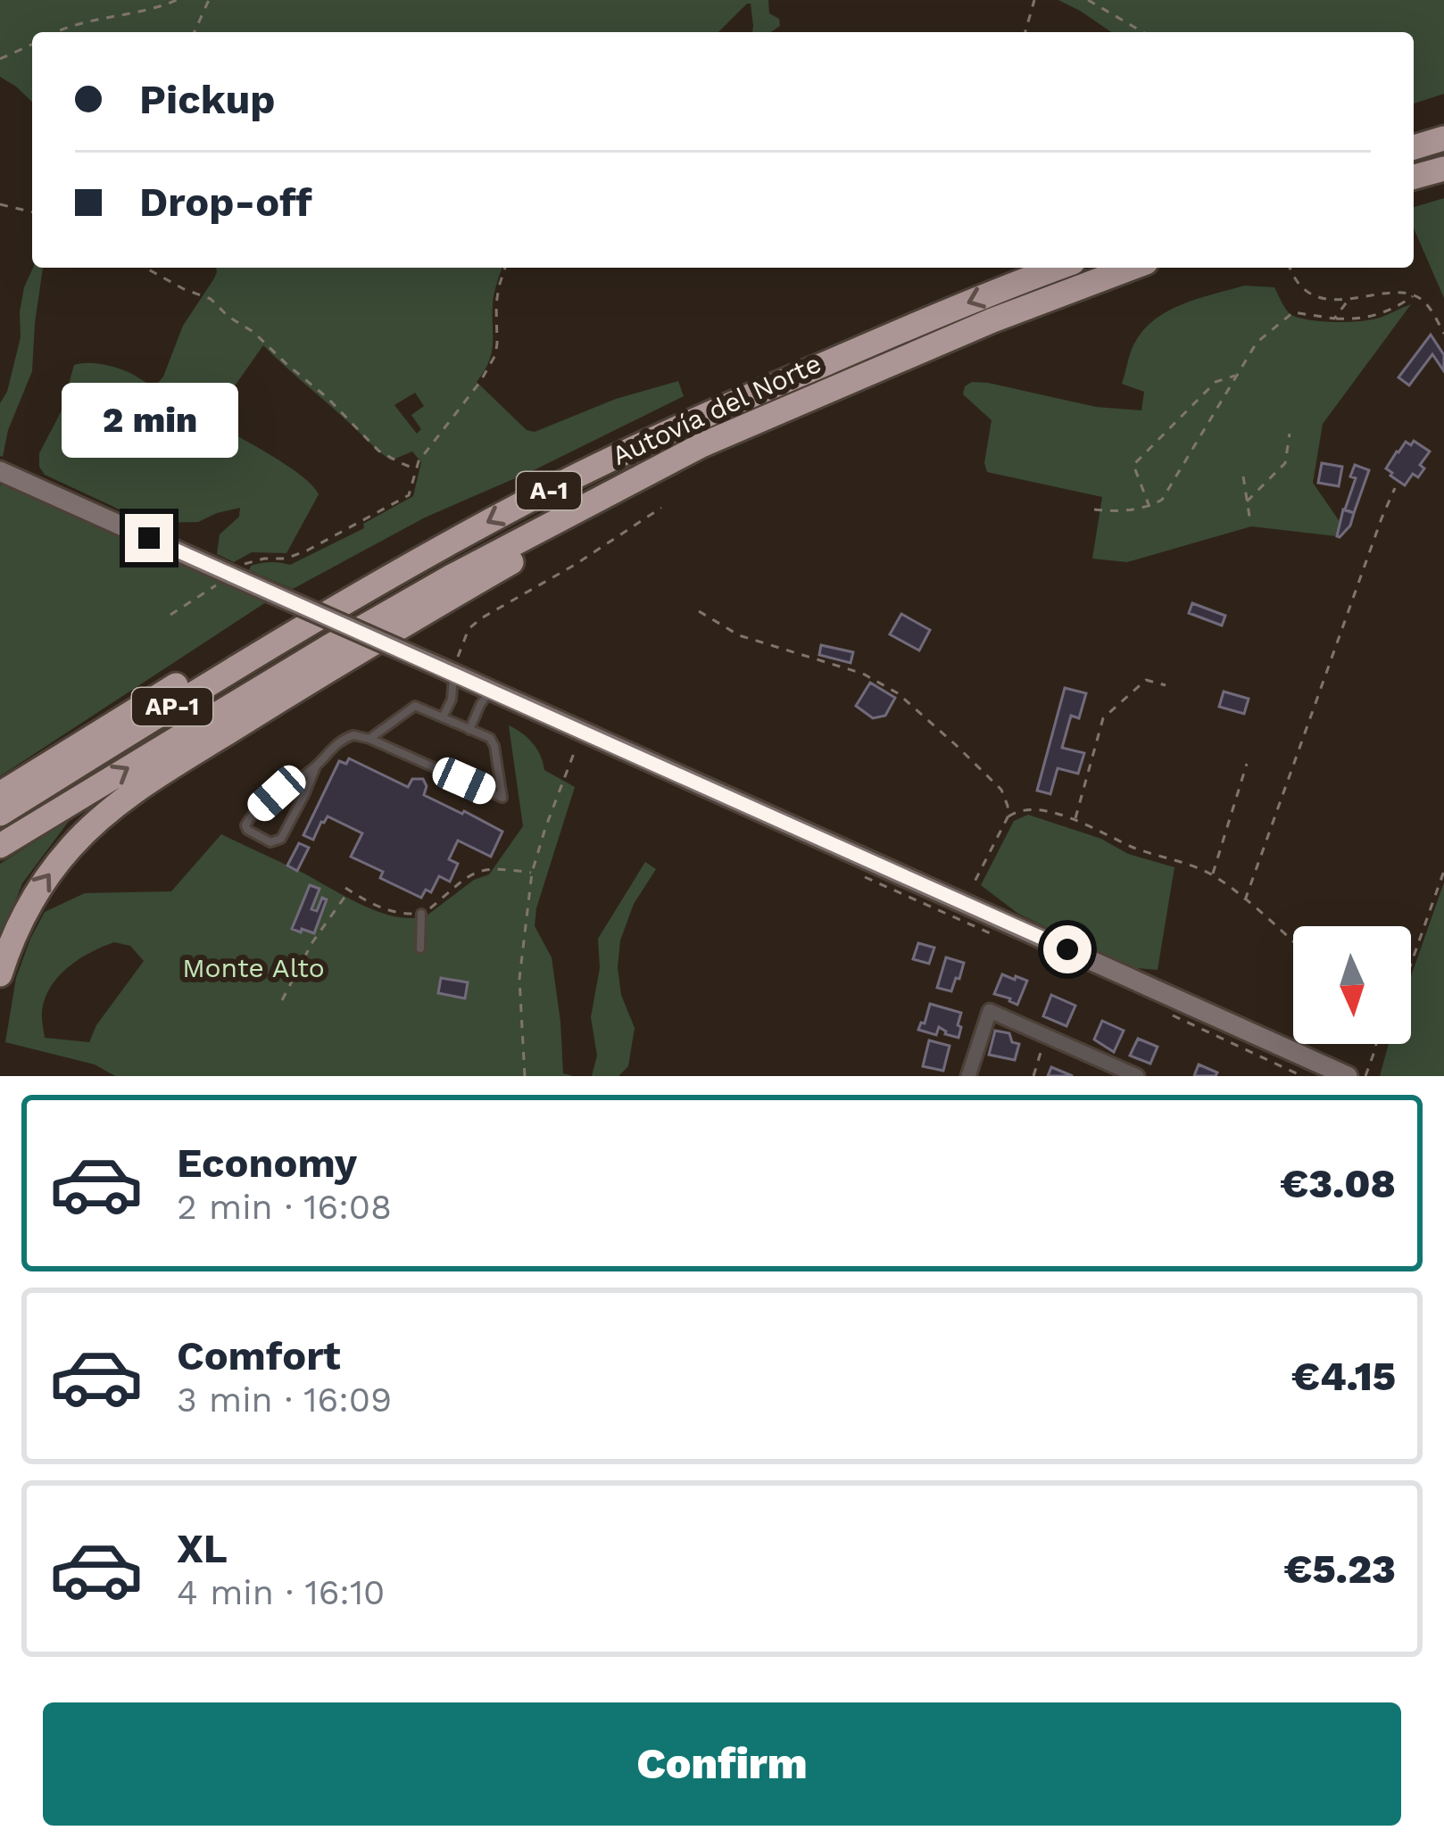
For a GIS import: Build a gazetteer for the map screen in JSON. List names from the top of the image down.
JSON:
{
  "streets": {
    "highway": ["Autovía del Norte", "A-1", "AP-1"]
  },
  "crossings": [
    ["Autovía del Norte", "A-1"]
  ],
  "parks": ["Monte Alto"],
  "north": "bottom",
  "page": {
    "banner": ["Pickup", "Drop-off"],
    "bubble": "2 min",
    "list": [
      {
        "name": "Economy",
        "note": "2 min · 16:08",
        "value": "€3.08"
      },
      {
        "name": "Comfort",
        "note": "3 min · 16:09",
        "value": "€4.15"
      },
      {
        "name": "XL",
        "note": "4 min · 16:10",
        "value": "€5.23"
      }
    ],
    "buttons": "Confirm"
  }
}
